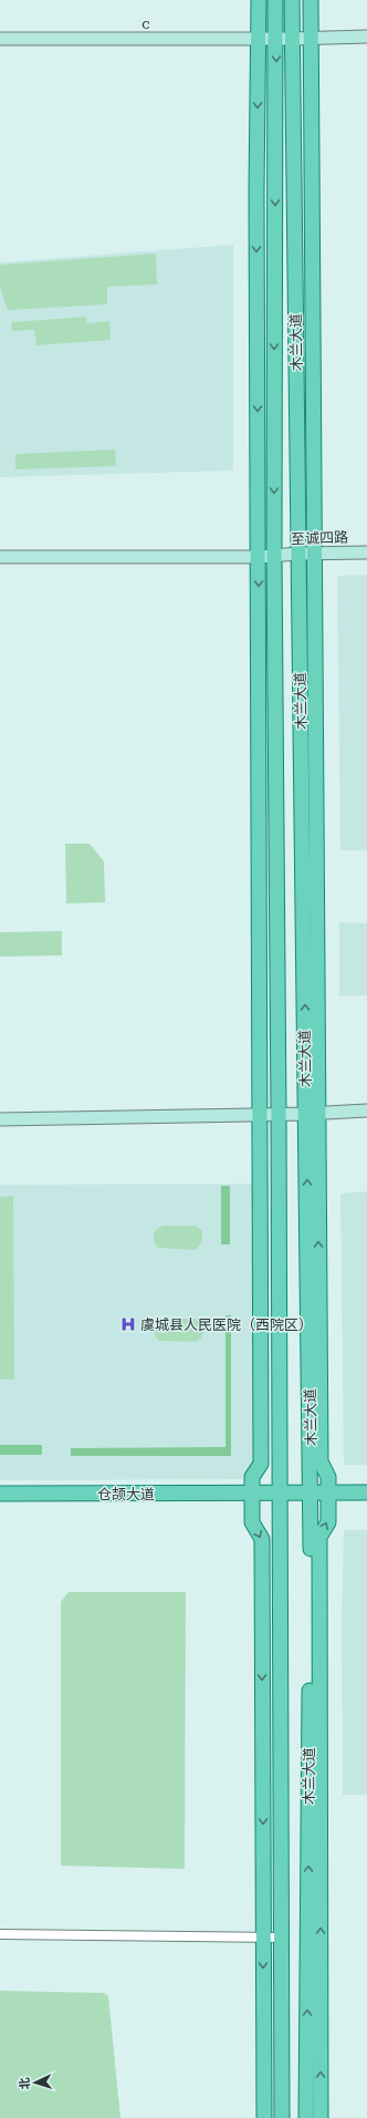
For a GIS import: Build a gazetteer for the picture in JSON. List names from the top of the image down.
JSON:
{
  "streets": {
    "main road": ["木兰大道", "仓颉大道"],
    "street": ["c", "至诚四路"]
  },
  "crossings": [
    ["c", "木兰大道"],
    ["木兰大道", "至诚四路"]
  ],
  "places": {
    "hospital": ["虞城县人民医院（西院区）"]
  },
  "north": "left"
}
